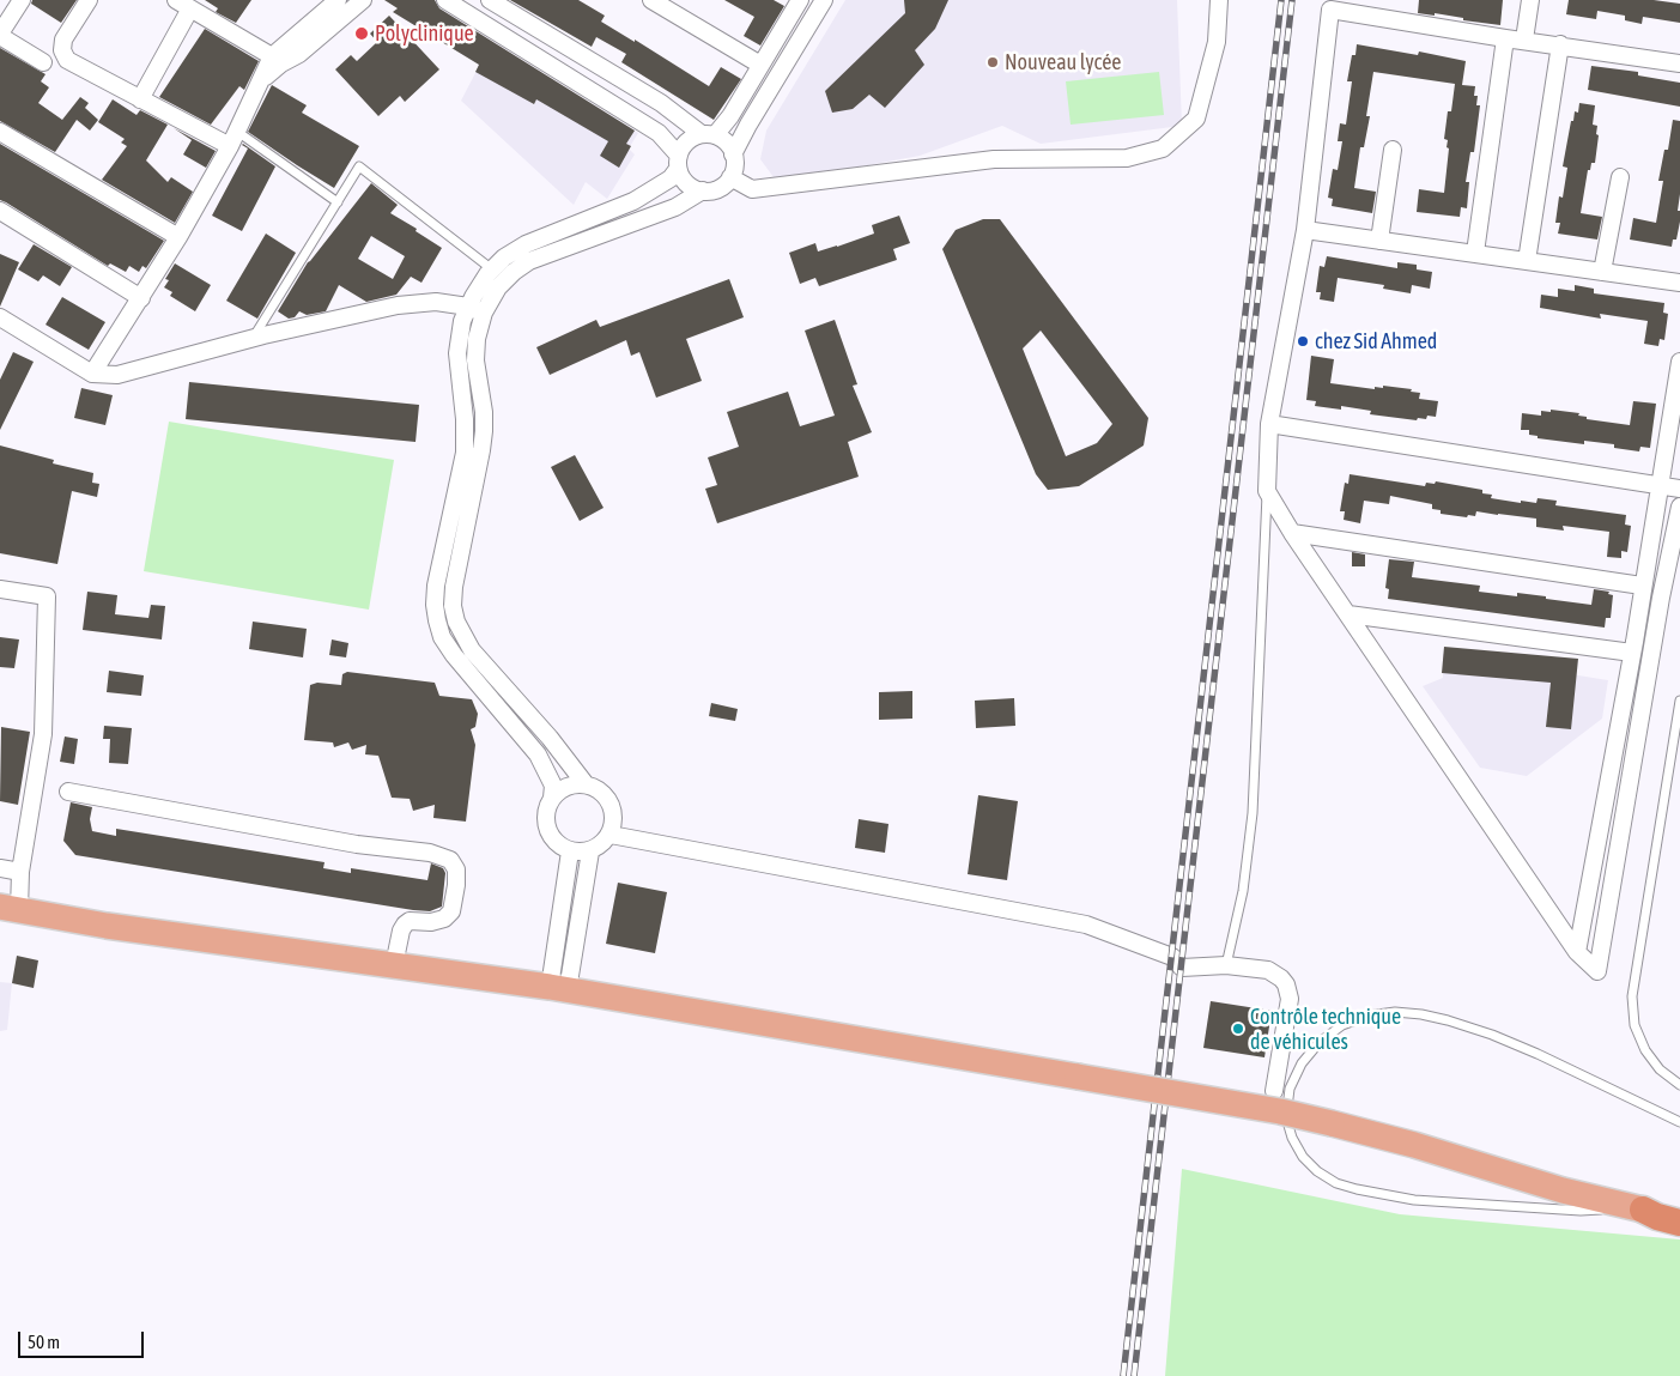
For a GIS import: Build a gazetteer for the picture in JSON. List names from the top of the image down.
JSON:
{
  "places": [
    "Polyclinique",
    "Nouveau lycée",
    "chez Sid Ahmed",
    "Contrôle technique de véhicules"
  ],
  "scale_bar": "50 m"
}
